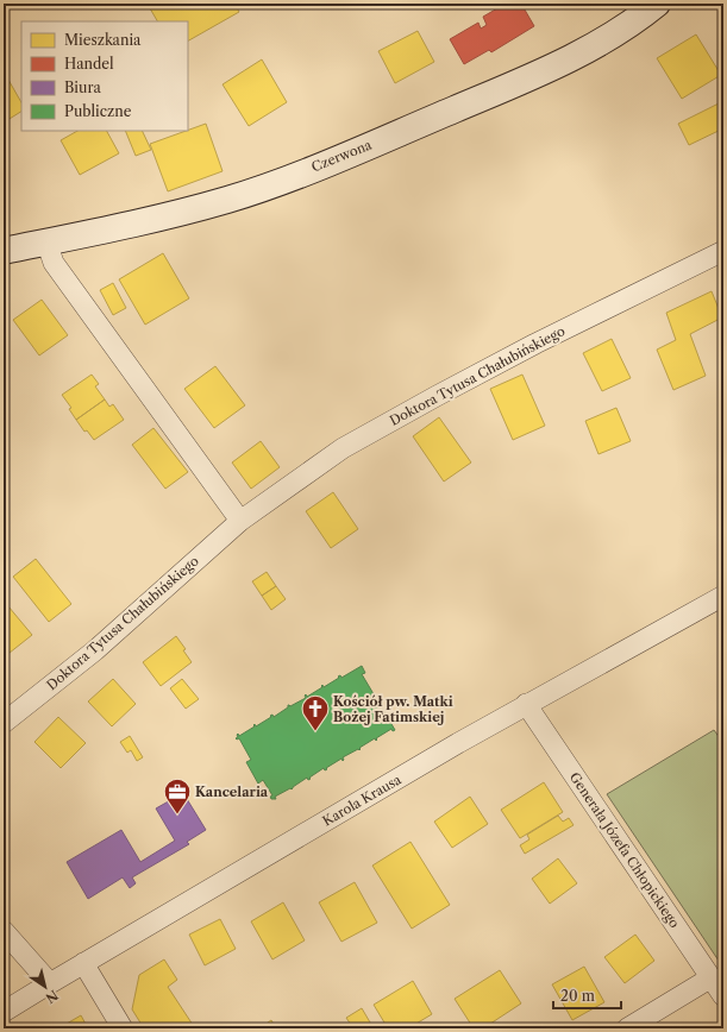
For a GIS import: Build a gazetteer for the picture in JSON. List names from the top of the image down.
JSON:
{
  "streets": {
    "street": [
      "Czerwona",
      "Doktora Tytusa Chałubińskiego",
      "Karola Krausa",
      "Generała Józefa Chłopickiego"
    ]
  },
  "crossings": [
    ["Karola Krausa", "Generała Józefa Chłopickiego"]
  ],
  "places": {
    "church": ["Kościół pw. Matki Bożej Fatimskiej"],
    "office": ["Kancelaria"]
  },
  "legend": [
    "Mieszkania",
    "Handel",
    "Biura",
    "Publiczne"
  ],
  "scale_bar": "20 m",
  "north": "bottom right"
}
